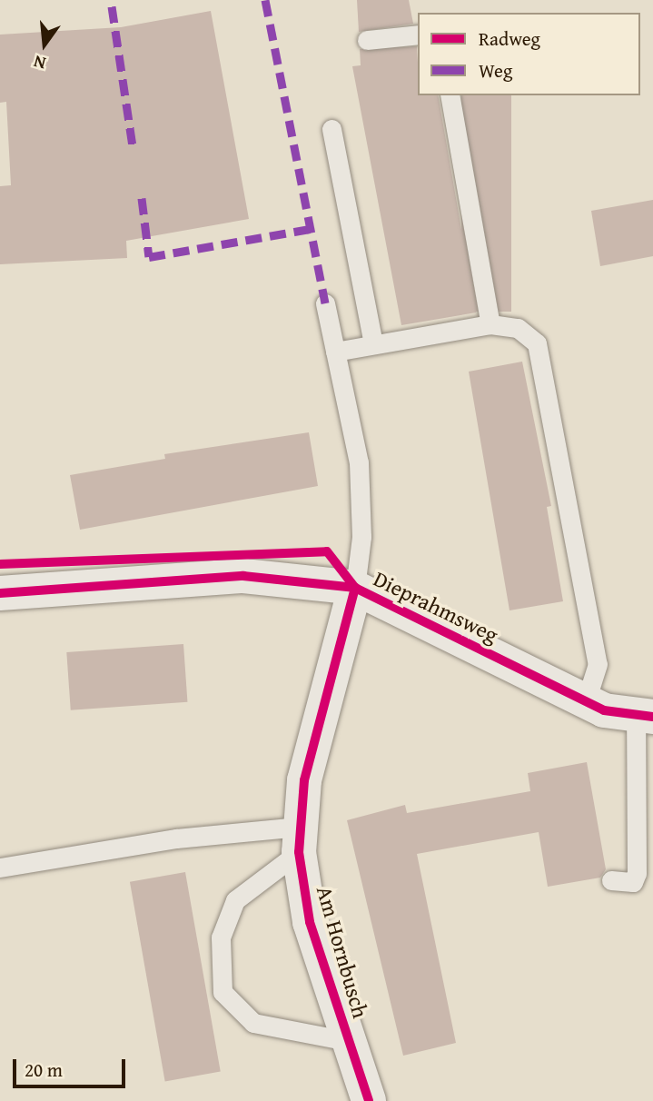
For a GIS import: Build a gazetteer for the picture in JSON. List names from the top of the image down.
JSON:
{
  "streets": {
    "street": ["Dieprahmsweg", "Am Hornbusch"]
  },
  "crossings": [
    ["Dieprahmsweg", "Am Hornbusch"]
  ],
  "legend": ["Radweg", "Weg"],
  "scale_bar": "20 m",
  "north": "bottom"
}
